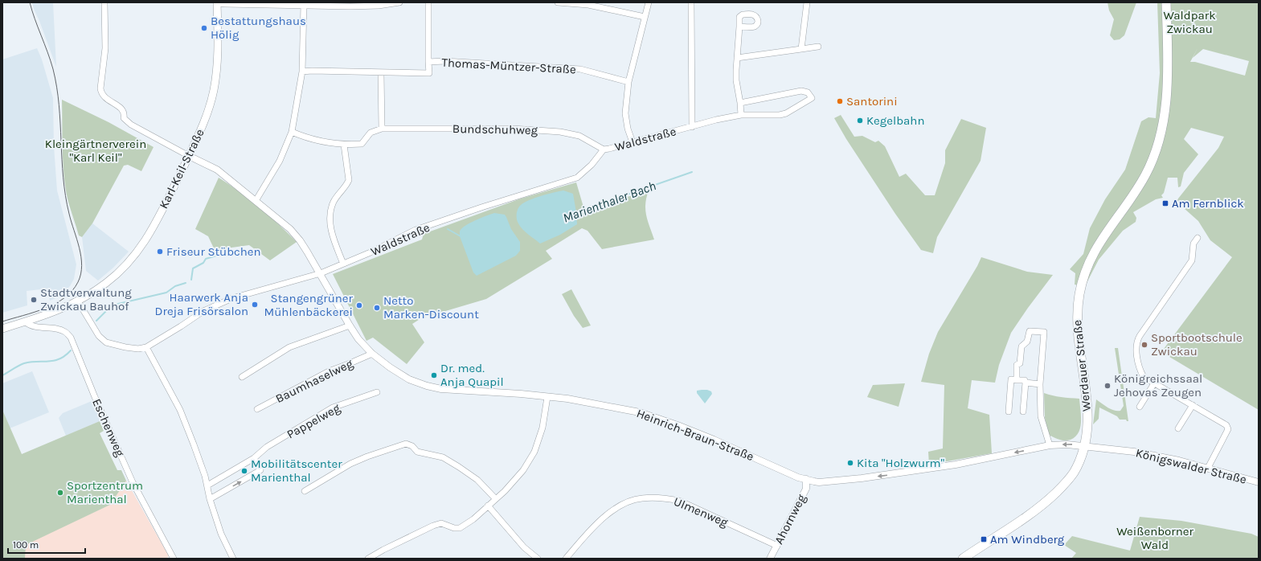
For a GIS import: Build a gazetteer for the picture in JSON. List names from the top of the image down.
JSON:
{
  "streets": {
    "main road": ["Karl-Keil-Straße", "Werdauer Straße"],
    "street": [
      "Thomas-Müntzer-Straße",
      "Bundschuhweg",
      "Waldstraße",
      "Baumhaselweg",
      "Pappelweg",
      "Eschenweg",
      "Heinrich-Braun-Straße",
      "Königswalder Straße",
      "Ulmenweg",
      "Ahornweg"
    ]
  },
  "crossings": [
    ["Bundschuhweg", "Waldstraße"],
    ["Waldstraße", "Heinrich-Braun-Straße"],
    ["Karl-Keil-Straße", "Eschenweg"],
    ["Karl-Keil-Straße", "Heinrich-Braun-Straße"],
    ["Werdauer Straße", "Heinrich-Braun-Straße"],
    ["Werdauer Straße", "Königswalder Straße"],
    ["Baumhaselweg", "Heinrich-Braun-Straße"],
    ["Heinrich-Braun-Straße", "Königswalder Straße"],
    ["Heinrich-Braun-Straße", "Ahornweg"],
    ["Ulmenweg", "Ahornweg"]
  ],
  "water": ["Marienthaler Bach"],
  "parks": ["Waldpark Zwickau", "Kleingärtnerverein \"Karl Keil\"", "Weißenborner Wald"],
  "places": {
    "other": [
      "Bestattungshaus Hölig",
      "Santorini",
      "Kegelbahn",
      "Friseur Stübchen",
      "Stadtverwaltung Zwickau Bauhof",
      "Haarwerk Anja Dreja Frisörsalon",
      "Stangengrüner Mühlenbäckerei",
      "Netto Marken-Discount",
      "Sportbootschule Zwickau",
      "Dr. med. Anja Quapil",
      "Königreichssaal Jehovas Zeugen",
      "Kita \"Holzwurm\"",
      "Mobilitätscenter Marienthal",
      "Sportzentrum Marienthal"
    ],
    "transit": ["Am Fernblick", "Am Windberg"]
  },
  "scale_bar": "100 m"
}
